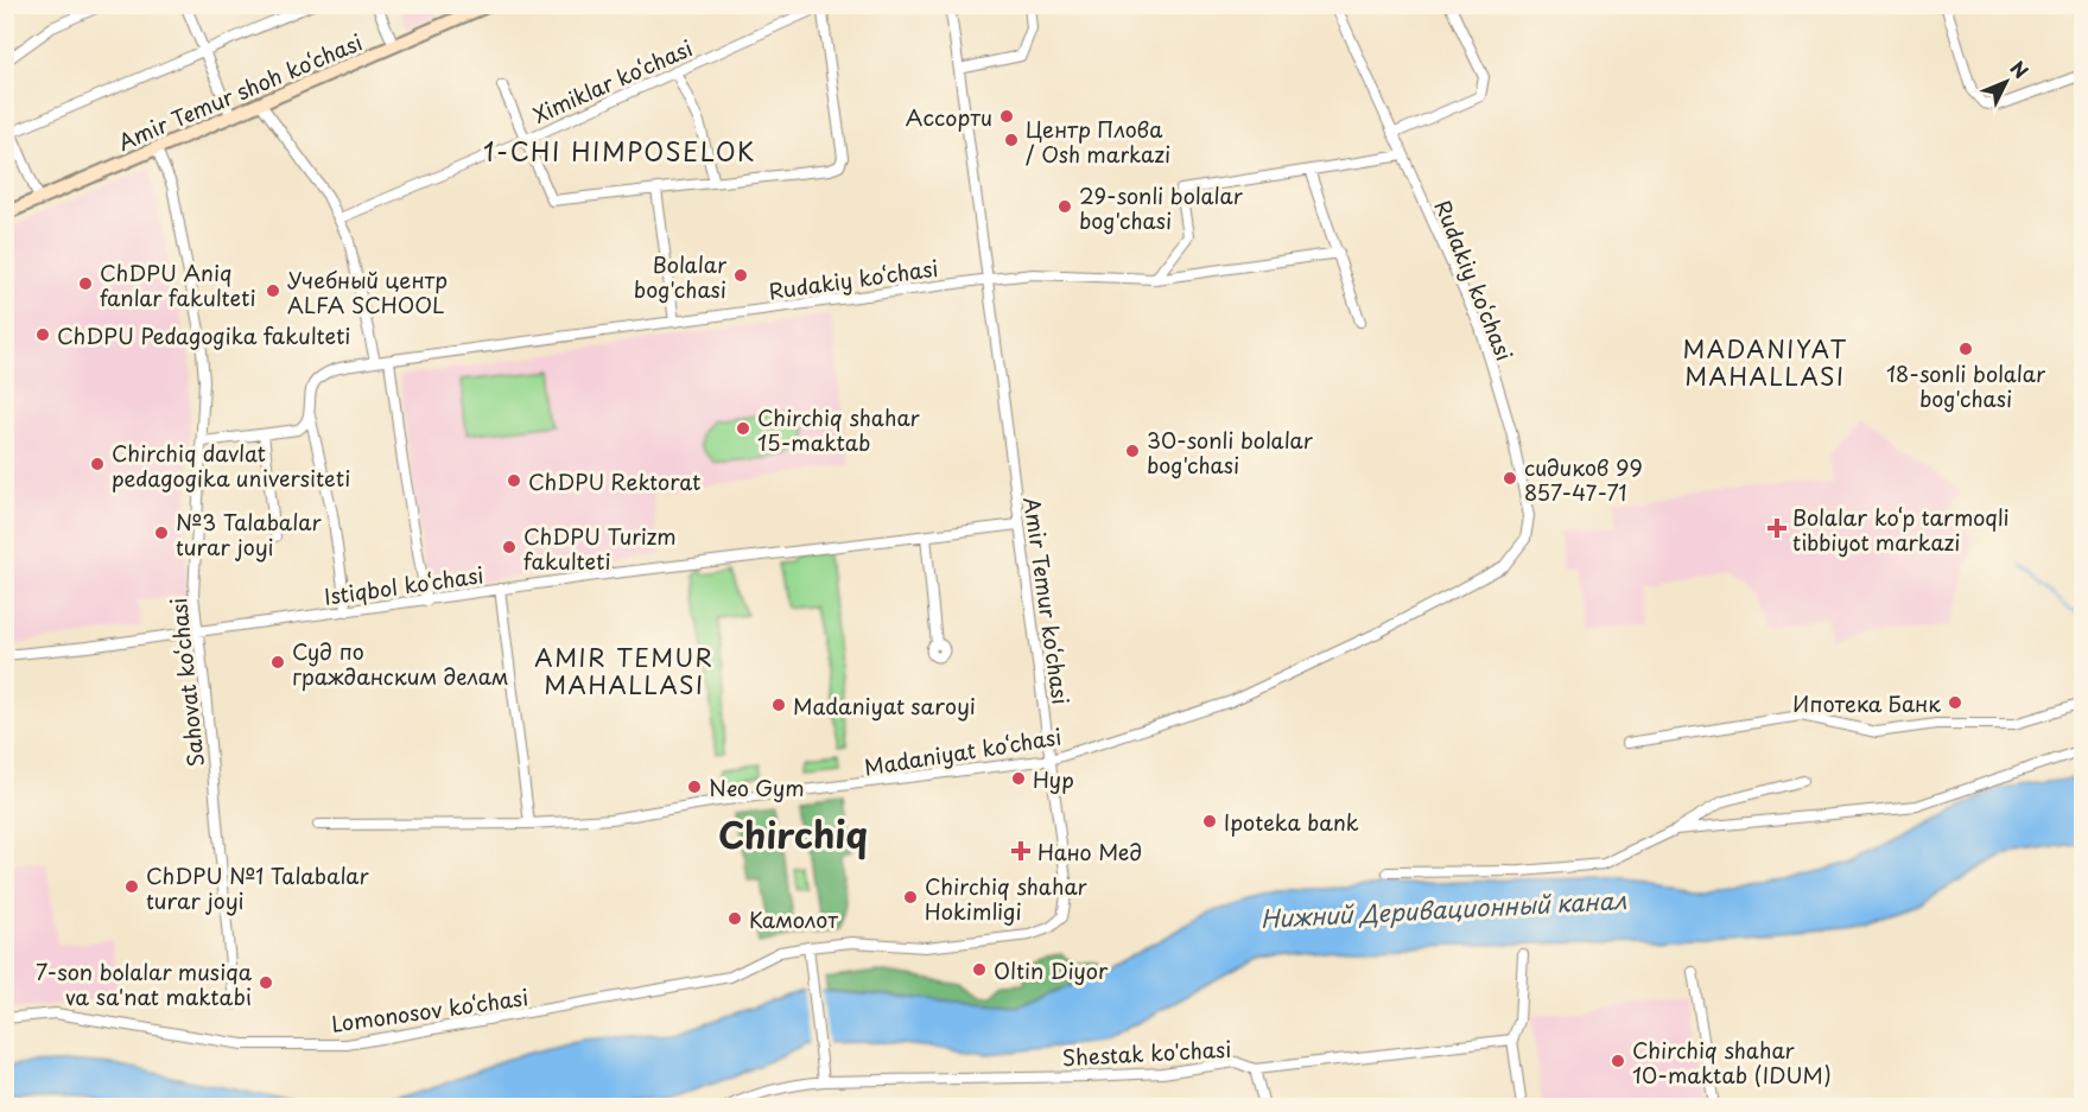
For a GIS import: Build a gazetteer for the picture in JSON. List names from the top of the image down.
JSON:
{
  "streets": {
    "main road": ["Amir Temur shoh ko‘chasi"],
    "street": [
      "Ximiklar ko‘chasi",
      "Rudakiy ko‘chasi",
      "Istiqbol ko‘chasi",
      "Amir Temur ko‘chasi",
      "Sahovat ko‘chasi",
      "Madaniyat ko‘chasi",
      "Lomonosov ko‘chasi",
      "Shestak ko'chasi"
    ]
  },
  "crossings": [
    ["Amir Temur shoh ko‘chasi", "Sahovat ko‘chasi"],
    ["Rudakiy ko‘chasi", "Amir Temur ko‘chasi"],
    ["Rudakiy ko‘chasi", "Madaniyat ko‘chasi"],
    ["Istiqbol ko‘chasi", "Amir Temur ko‘chasi"],
    ["Istiqbol ko‘chasi", "Sahovat ko‘chasi"],
    ["Amir Temur ko‘chasi", "Madaniyat ko‘chasi"],
    ["Amir Temur ko‘chasi", "Lomonosov ko‘chasi"]
  ],
  "districts": [
    "1-CHI HIMPOSELOK",
    "MADANIYAT MAHALLASI",
    "AMIR TEMUR MAHALLASI",
    "Chirchiq"
  ],
  "water": ["Нижний Деривационный канал"],
  "places": {
    "other": [
      "Ассорти",
      "Центр Плова / Osh markazi",
      "29-sonli bolalar bog'chasi",
      "Bolalar bog'chasi",
      "ChDPU Aniq fanlar fakulteti",
      "Учебный центр ALFA SCHOOL",
      "ChDPU Pedagogika fakulteti",
      "18-sonli bolalar bog'chasi",
      "Chirchiq shahar 15-maktab",
      "30-sonli bolalar bog'chasi",
      "Chirchiq davlat pedagogika universiteti",
      "сидиков 99 857-47-71",
      "ChDPU Rektorat",
      "№3 Talabalar turar joyi",
      "ChDPU Turizm fakulteti",
      "Суд по гражданским делам",
      "Ипотека Банк",
      "Madaniyat saroyi",
      "Нур",
      "Neo Gym",
      "Ipoteka bank",
      "ChDPU №1 Talabalar turar joyi",
      "Chirchiq shahar Hokimligi",
      "Камолот",
      "Oltin Diyor",
      "7-son bolalar musiqa va sa'nat maktabi",
      "Chirchiq shahar 10-maktab (IDUM)"
    ],
    "health": ["Bolalar ko‘p tarmoqli tibbiyot markazi", "Нано Мед"]
  },
  "north": "top right"
}
